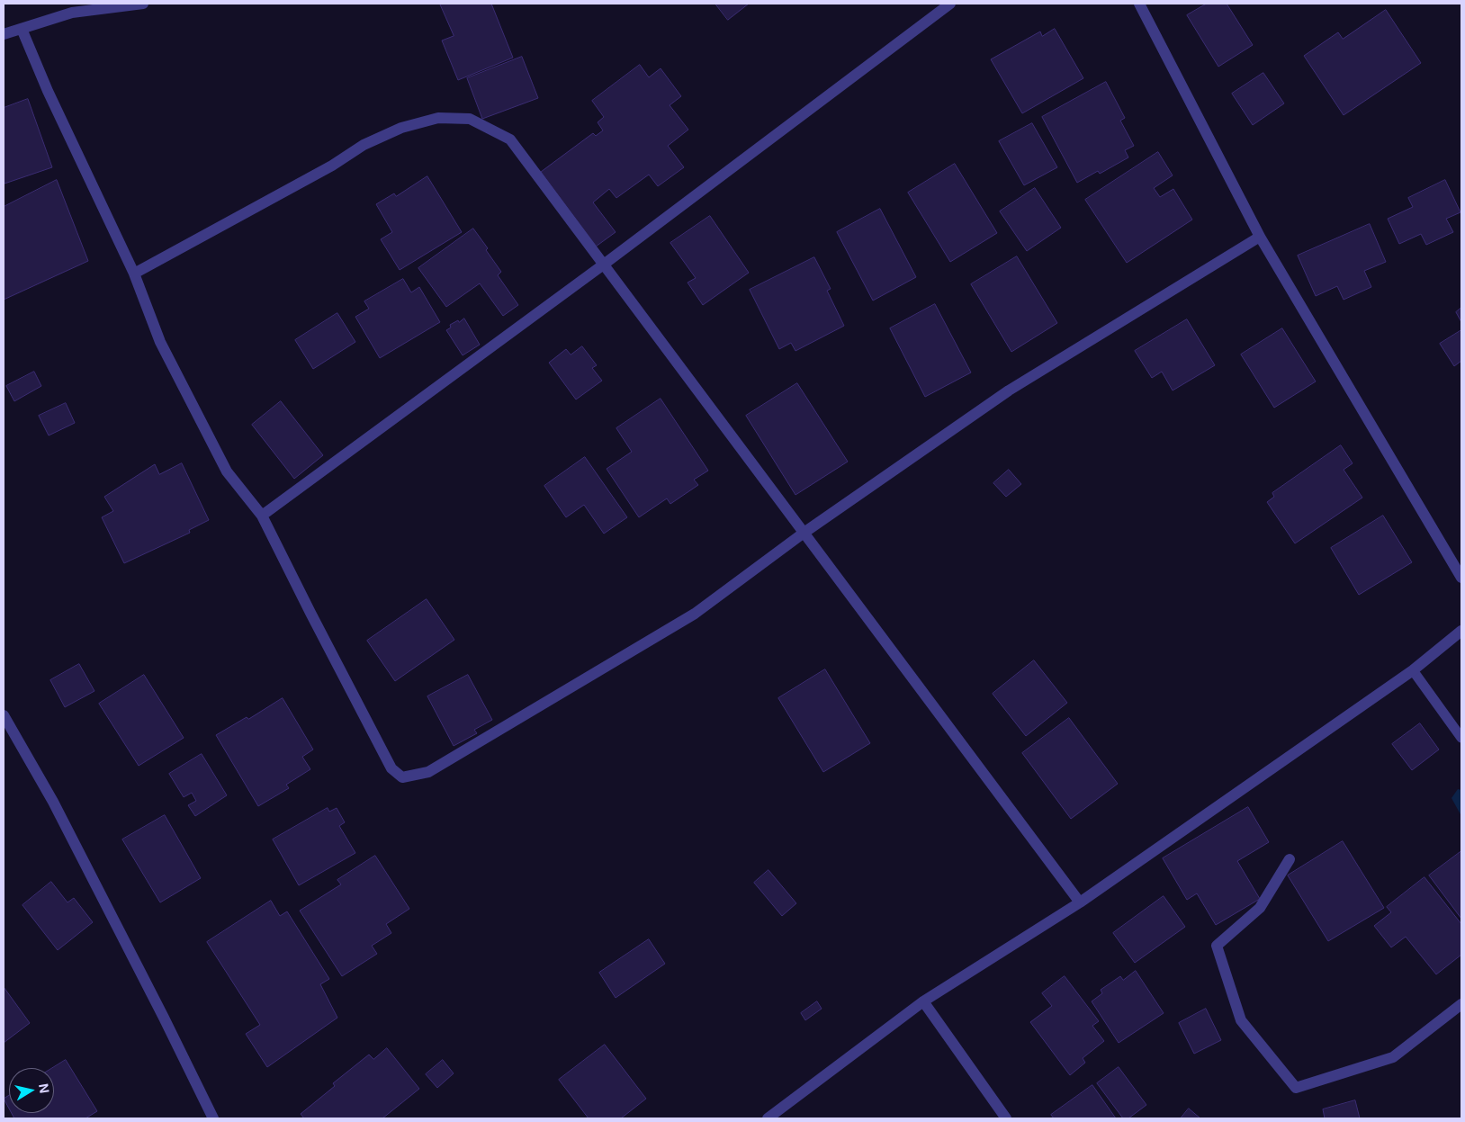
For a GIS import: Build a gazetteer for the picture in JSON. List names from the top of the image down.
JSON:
{
  "north": "right"
}
